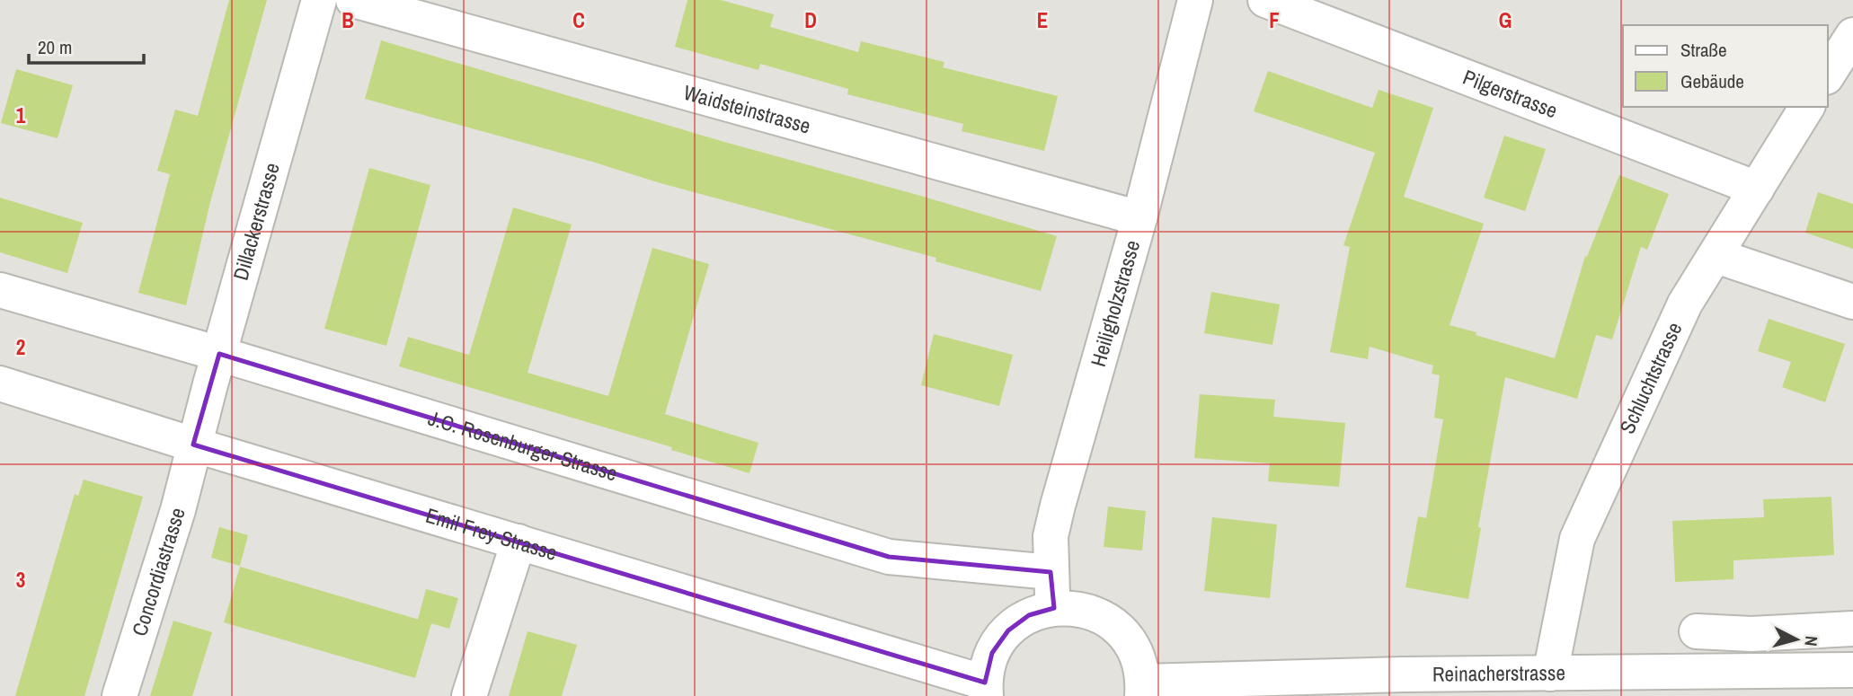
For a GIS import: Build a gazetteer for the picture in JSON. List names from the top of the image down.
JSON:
{
  "streets": {
    "street": [
      "Pilgerstrasse",
      "Waidsteinstrasse",
      "Dillackerstrasse",
      "Heiligholzstrasse",
      "Schluchtstrasse",
      "J.C. Rosenburger-Strasse",
      "Emil Frey-Strasse",
      "Concordiastrasse",
      "Reinacherstrasse"
    ]
  },
  "crossings": [
    ["Pilgerstrasse", "Schluchtstrasse"],
    ["Waidsteinstrasse", "Heiligholzstrasse"],
    ["Dillackerstrasse", "J.C. Rosenburger-Strasse"],
    ["Dillackerstrasse", "Emil Frey-Strasse"],
    ["Dillackerstrasse", "Concordiastrasse"],
    ["Heiligholzstrasse", "J.C. Rosenburger-Strasse"],
    ["Schluchtstrasse", "Reinacherstrasse"],
    ["Emil Frey-Strasse", "Concordiastrasse"]
  ],
  "legend": ["Straße", "Gebäude"],
  "scale_bar": "20 m",
  "north": "right",
  "grid": {
    "columns": [
      "B",
      "C",
      "D",
      "E",
      "F",
      "G"
    ],
    "rows": ["1", "2", "3"]
  }
}
